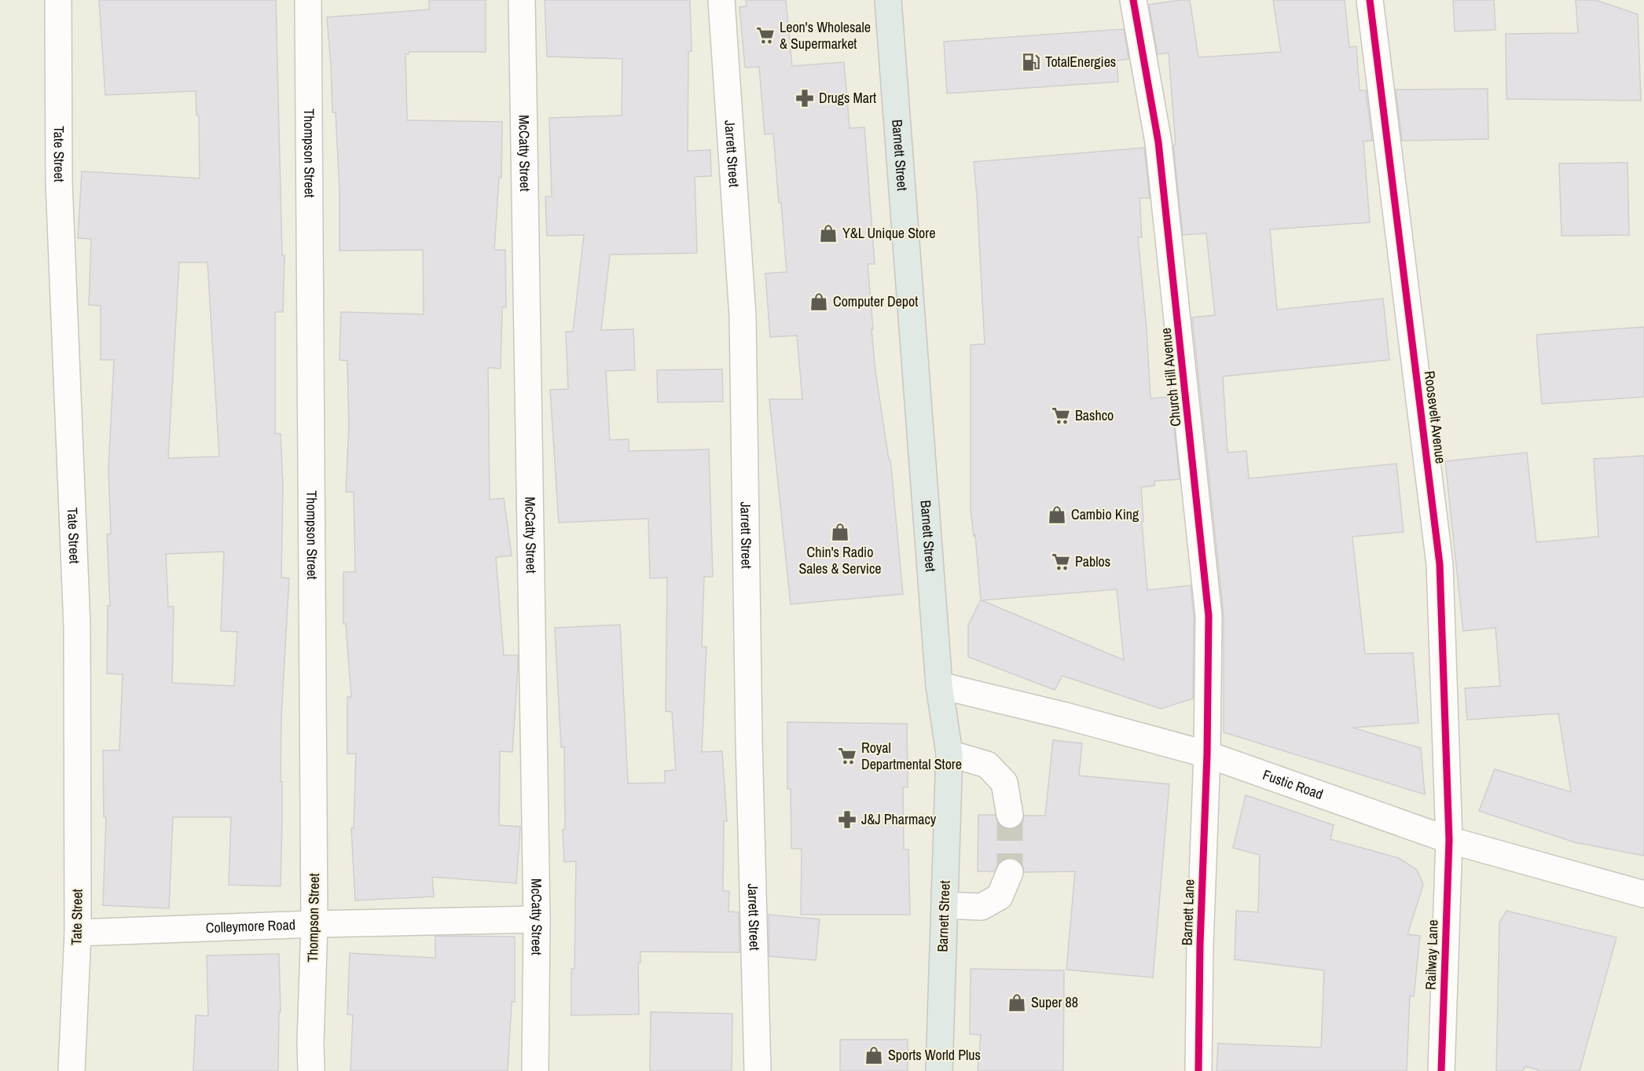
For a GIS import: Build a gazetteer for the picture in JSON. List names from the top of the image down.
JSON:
{
  "streets": {
    "main road": ["Barnett Street"],
    "street": [
      "Tate Street",
      "Thompson Street",
      "McCatty Street",
      "Jarrett Street",
      "Church Hill Avenue",
      "Roosevelt Avenue",
      "Fustic Road",
      "Barnett Lane",
      "Colleymore Road",
      "Railway Lane"
    ]
  },
  "crossings": [
    ["Tate Street", "Colleymore Road"],
    ["Thompson Street", "Colleymore Road"],
    ["McCatty Street", "Colleymore Road"],
    ["Barnett Street", "Fustic Road"],
    ["Church Hill Avenue", "Fustic Road"],
    ["Church Hill Avenue", "Barnett Lane"],
    ["Roosevelt Avenue", "Fustic Road"],
    ["Roosevelt Avenue", "Railway Lane"],
    ["Fustic Road", "Barnett Lane"],
    ["Fustic Road", "Railway Lane"]
  ],
  "places": {
    "supermarket": [
      "Leon's Wholesale & Supermarket",
      "Bashco",
      "Pablos",
      "Royal Departmental Store"
    ],
    "fuel station": ["TotalEnergies"],
    "pharmacy": ["Drugs Mart", "J&J Pharmacy"],
    "shop": [
      "Y&L Unique Store",
      "Computer Depot",
      "Cambio King",
      "Chin's Radio Sales & Service",
      "Super 88",
      "Sports World Plus"
    ]
  }
}
